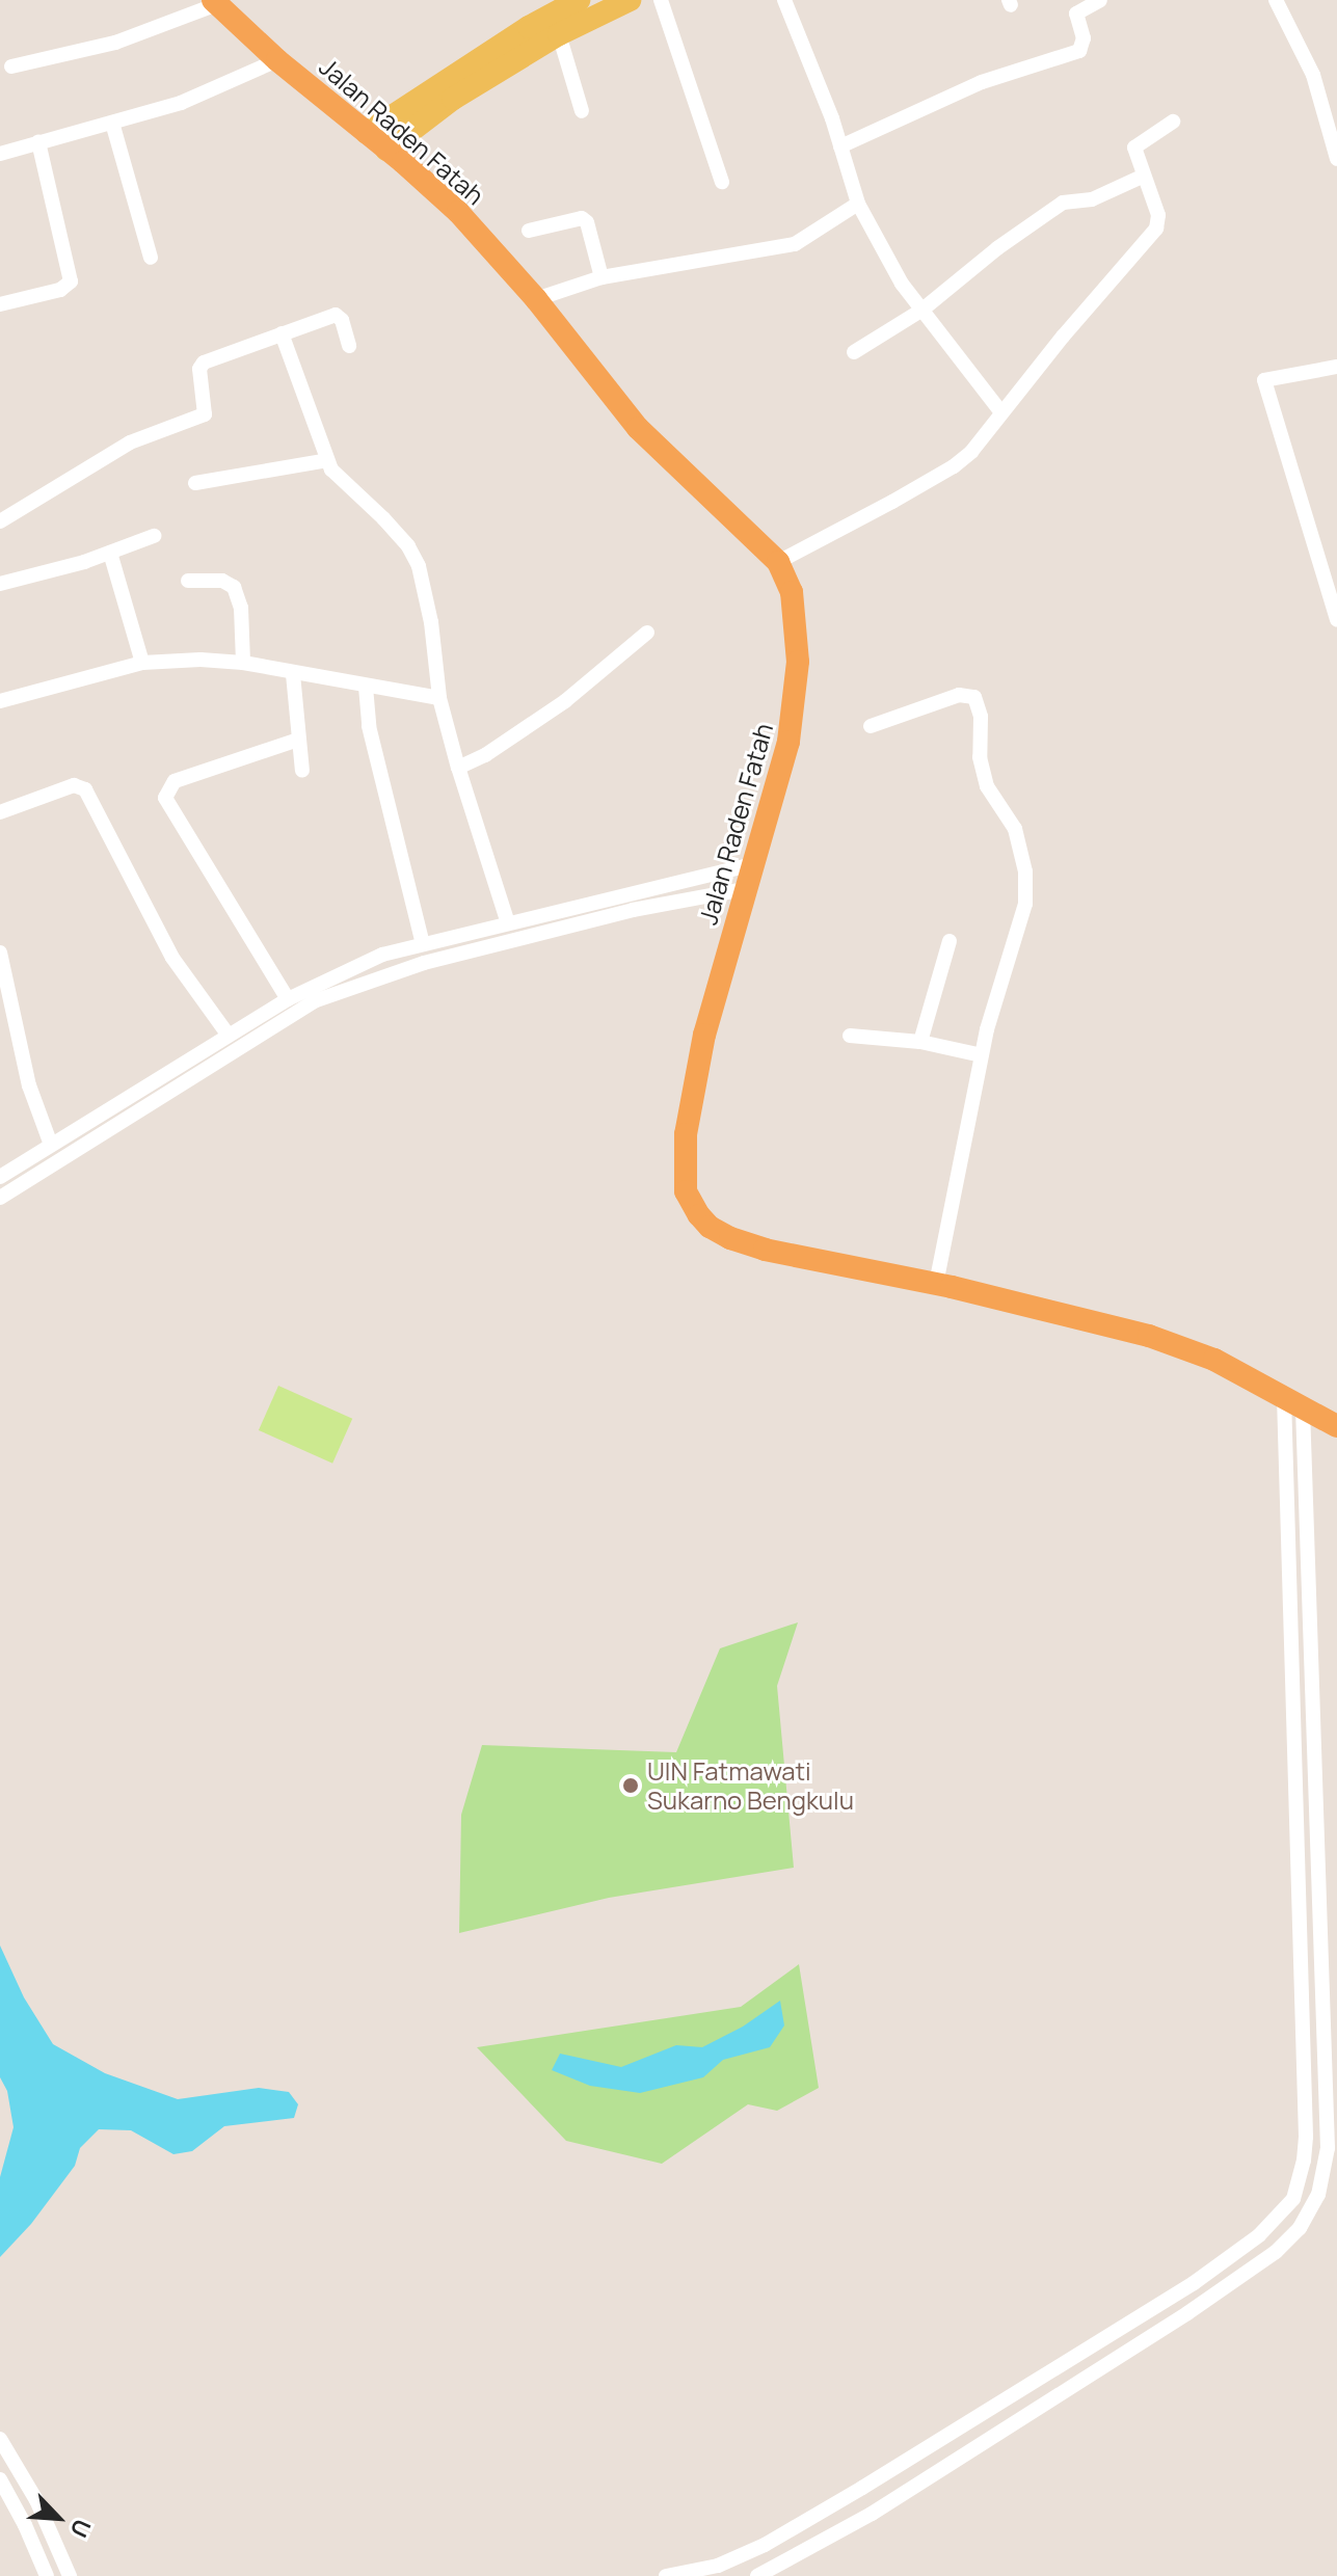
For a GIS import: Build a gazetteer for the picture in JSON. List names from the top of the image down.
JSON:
{
  "streets": {
    "highway": ["Jalan Raden Fatah"]
  },
  "places": ["UIN Fatmawati Sukarno Bengkulu"],
  "north": "bottom right"
}
